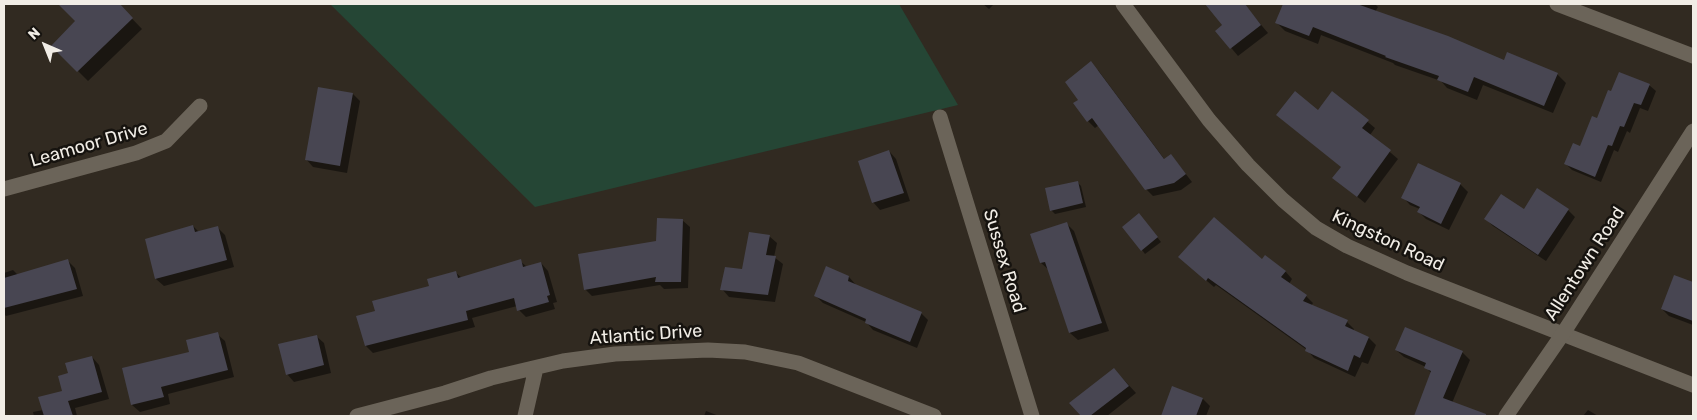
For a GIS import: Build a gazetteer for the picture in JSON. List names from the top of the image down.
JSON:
{
  "streets": {
    "street": [
      "Leamoor Drive",
      "Kingston Road",
      "Sussex Road",
      "Allentown Road",
      "Atlantic Drive"
    ]
  },
  "crossings": [
    ["Kingston Road", "Allentown Road"]
  ],
  "north": "top left"
}
